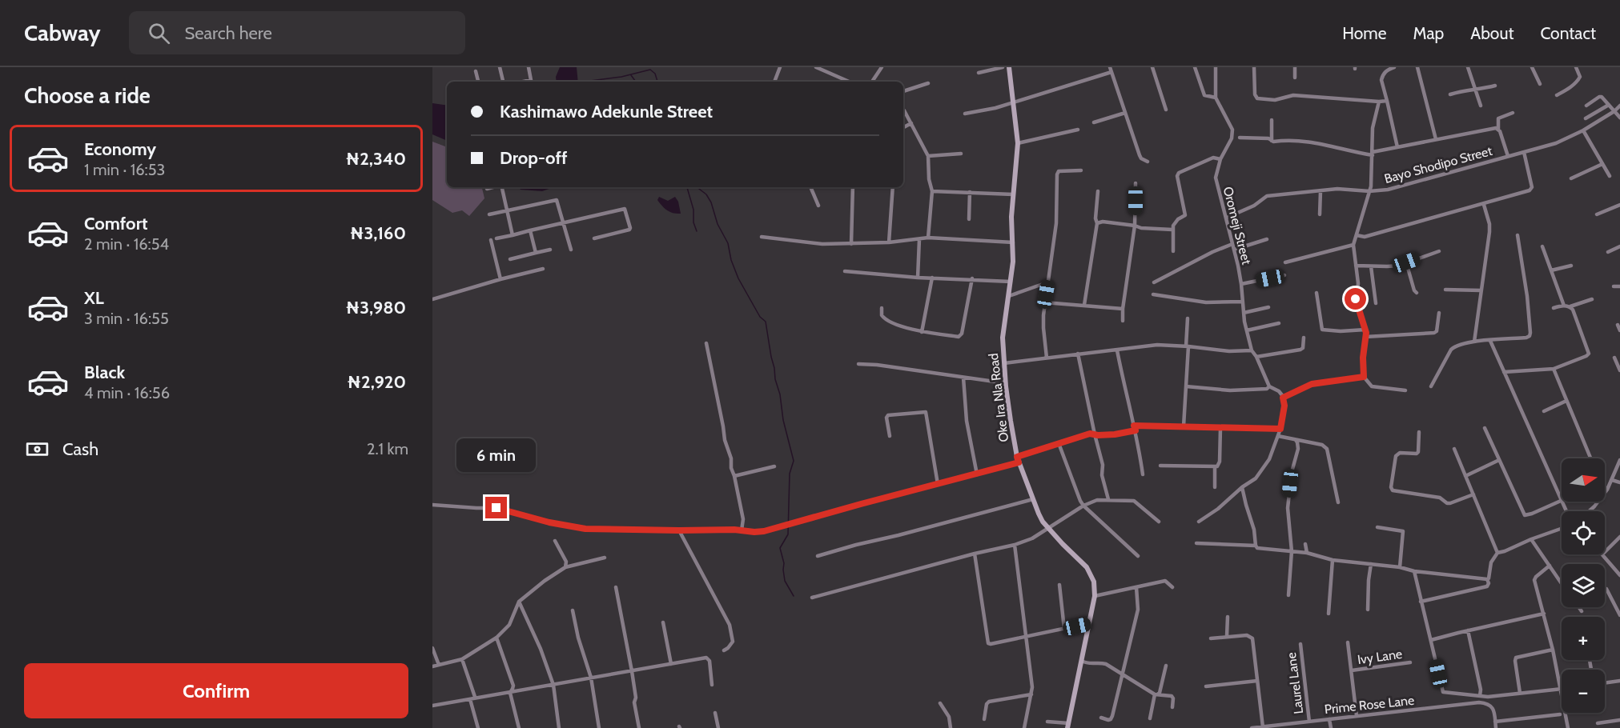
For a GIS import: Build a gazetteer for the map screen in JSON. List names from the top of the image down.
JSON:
{
  "streets": {
    "street": [
      "Bayo Shodipo Street",
      "Oromeji Street",
      "Oke Ira Nla Road",
      "Ivy Lane",
      "Laurel Lane",
      "Prime Rose Lane"
    ]
  },
  "crossings": [
    ["Bayo Shodipo Street", "Oromeji Street"],
    ["Laurel Lane", "Prime Rose Lane"]
  ],
  "north": "right",
  "page": {
    "header": "Cabway",
    "search": "Search here",
    "nav": [
      "Home",
      "Map",
      "About",
      "Contact"
    ],
    "heading": "Choose a ride",
    "banner": ["Kashimawo Adekunle Street", "Drop-off"],
    "list": [
      {
        "name": "Economy",
        "note": "1 min · 16:53",
        "value": "₦2,340"
      },
      {
        "name": "Comfort",
        "note": "2 min · 16:54",
        "value": "₦3,160"
      },
      {
        "name": "XL",
        "note": "3 min · 16:55",
        "value": "₦3,980"
      },
      {
        "name": "Black",
        "note": "4 min · 16:56",
        "value": "₦2,920"
      }
    ],
    "pay": ["Cash", "2.1 km"],
    "bubble": "6 min",
    "map_buttons": ["+", "−"],
    "buttons": "Confirm"
  }
}
